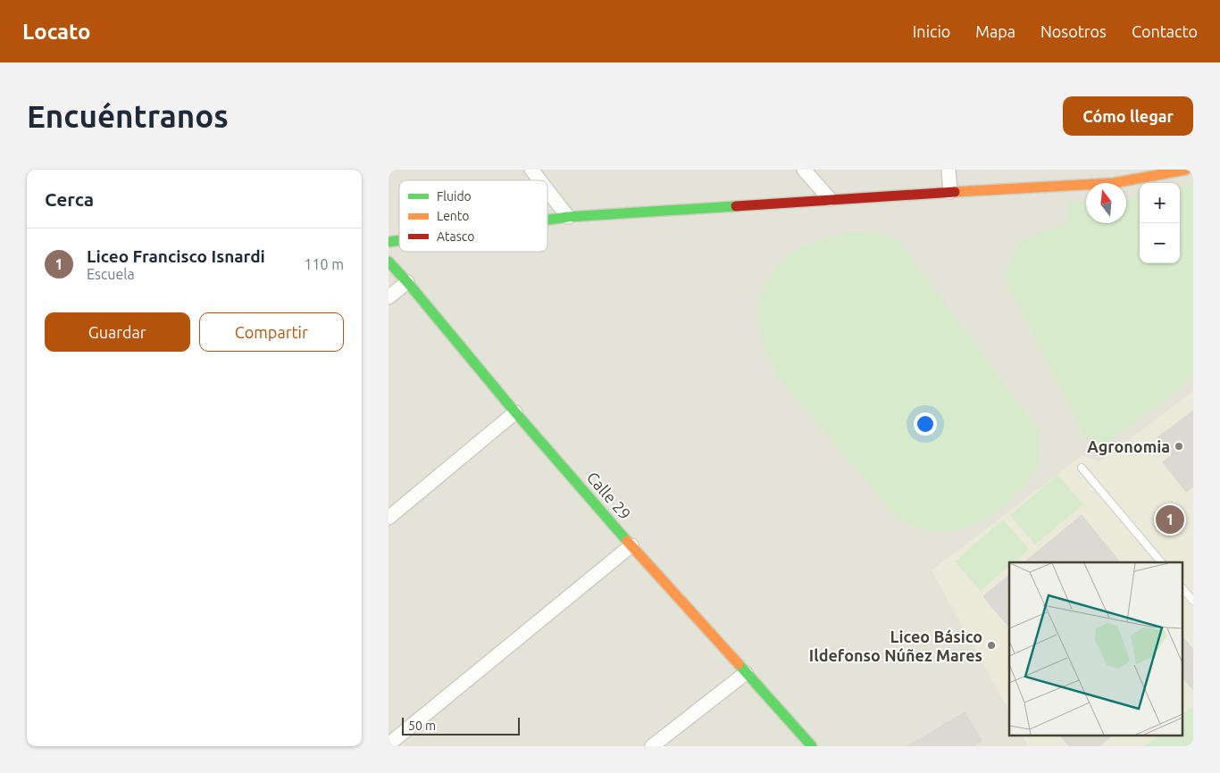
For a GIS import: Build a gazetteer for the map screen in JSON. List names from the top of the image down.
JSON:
{
  "streets": {
    "street": ["Calle 29"]
  },
  "places": ["Agronomia", "Liceo Básico Ildefonso Núñez Mares"],
  "legend": ["Fluido", "Lento", "Atasco"],
  "scale_bar": "50 m",
  "north": "top",
  "page": {
    "header": "Locato",
    "nav": [
      "Inicio",
      "Mapa",
      "Nosotros",
      "Contacto"
    ],
    "buttons": [
      "Cómo llegar",
      ["Guardar", "Compartir"]
    ],
    "title": "Encuéntranos",
    "heading": "Cerca",
    "map_buttons": ["+", "−"],
    "list": [
      {
        "mark": "1",
        "name": "Liceo Francisco Isnardi",
        "note": "Escuela",
        "value": "110 m"
      }
    ],
    "pins": "1",
    "scale": "50 m"
  }
}
